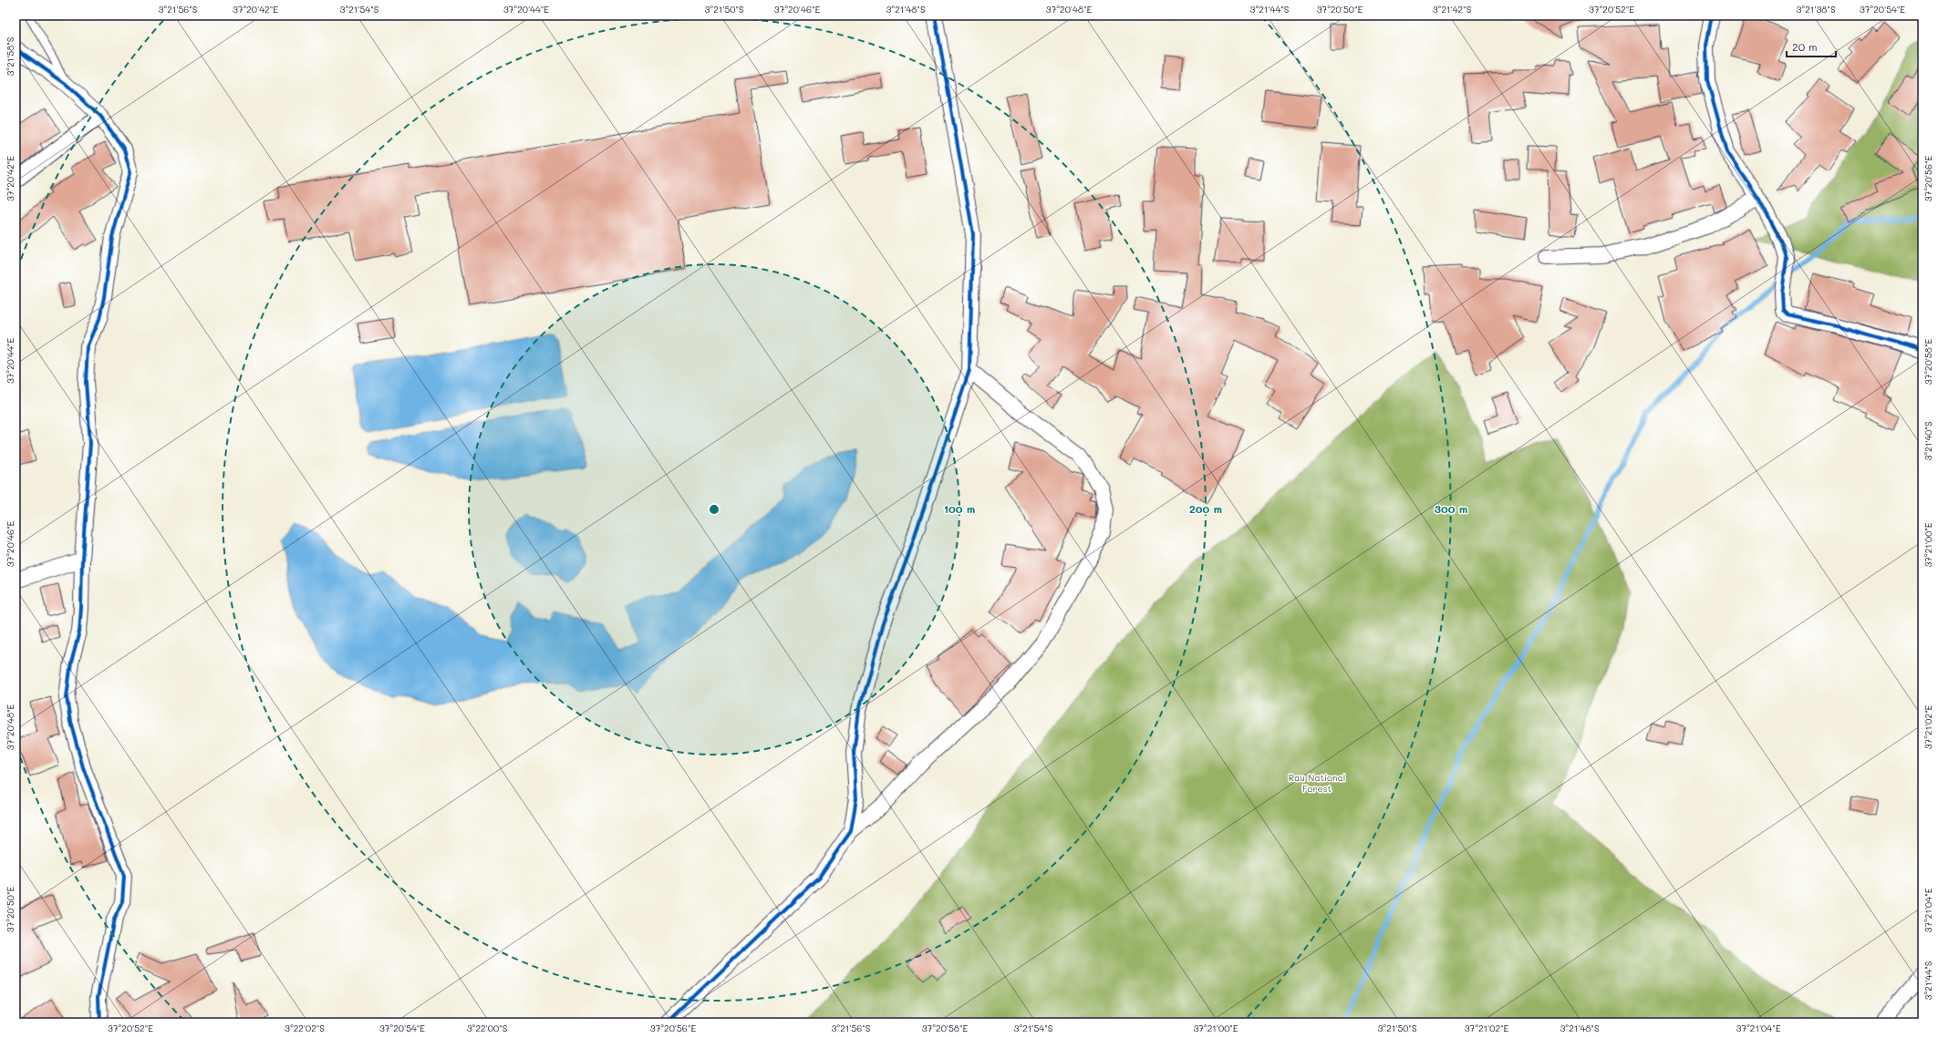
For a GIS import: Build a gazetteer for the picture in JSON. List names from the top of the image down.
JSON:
{
  "parks": ["Rau National Forest"],
  "scale_bar": "20 m",
  "coordinates": [
    "3°21'56\"S",
    "37°20'42\"E",
    "3°21'54\"S",
    "37°20'44\"E",
    "3°21'50\"S",
    "37°20'46\"E",
    "3°21'48\"S",
    "37°20'48\"E",
    "3°21'44\"S",
    "37°20'50\"E",
    "3°21'42\"S",
    "37°20'52\"E",
    "3°21'38\"S",
    "37°20'54\"E",
    "3°21'58\"S",
    "37°20'56\"E",
    "37°20'58\"E",
    "3°21'40\"S",
    "37°21'00\"E",
    "37°21'02\"E",
    "37°21'04\"E",
    "3°22'02\"S",
    "3°22'00\"S"
  ],
  "rings": ["100 m", "200 m", "300 m"]
}
